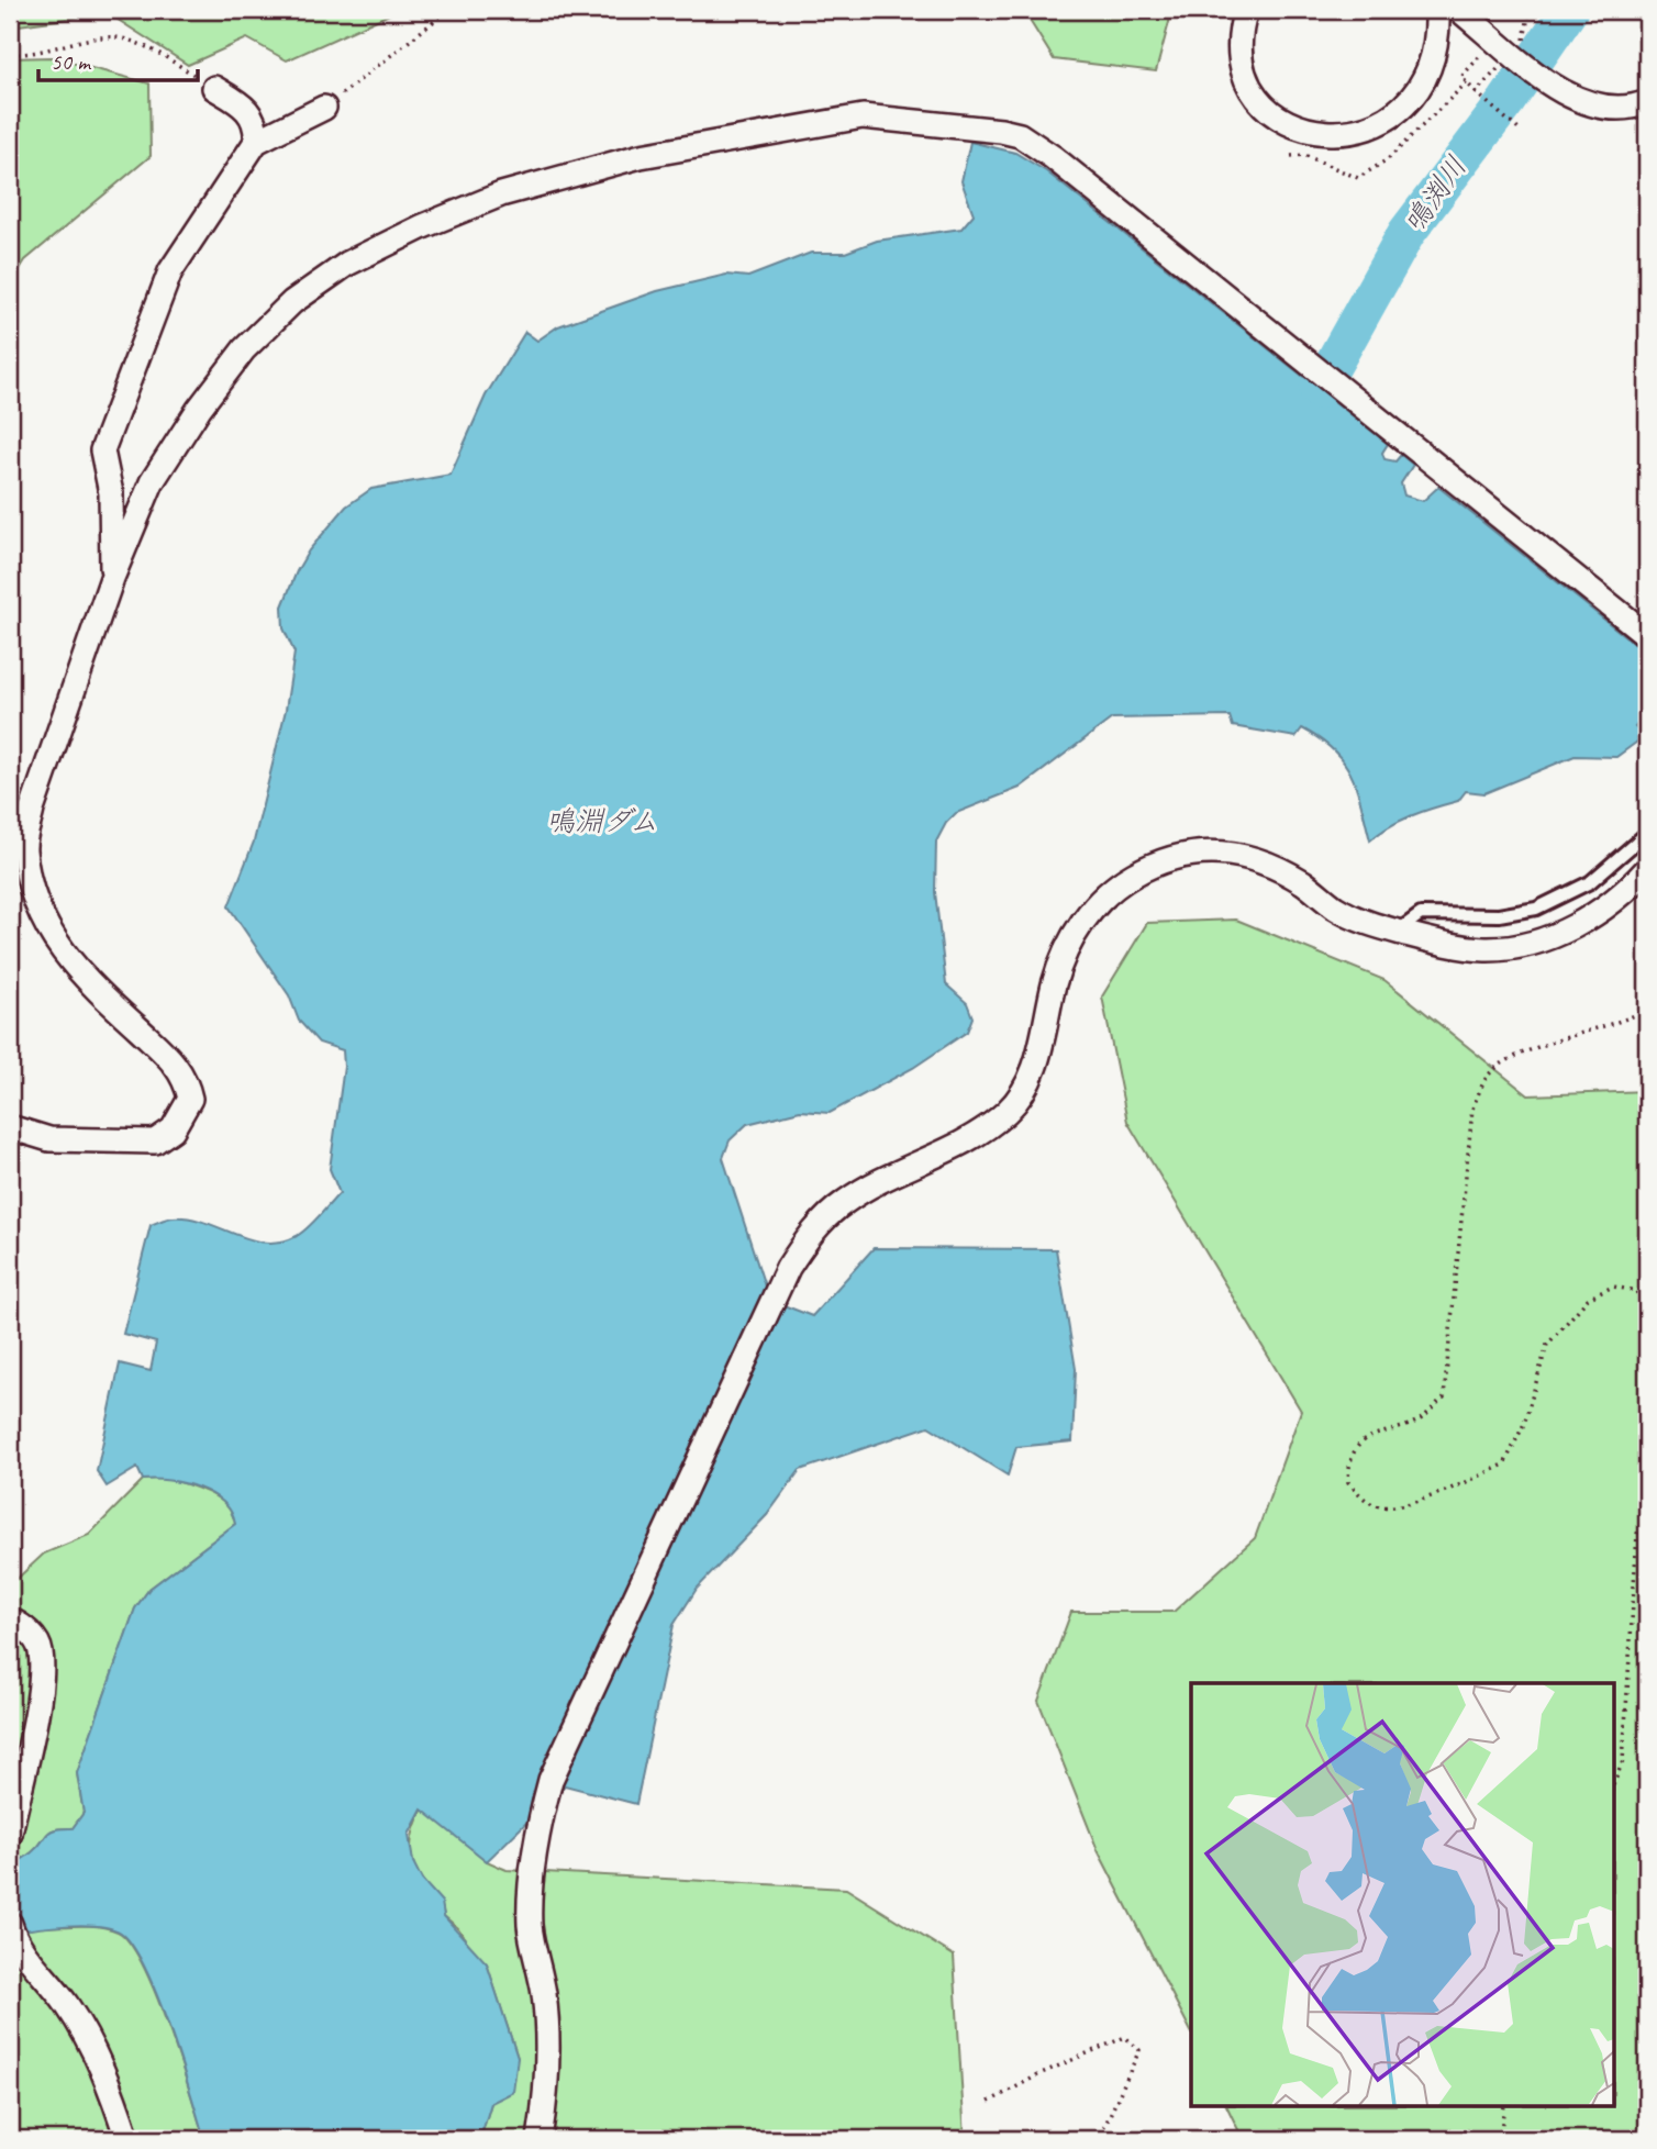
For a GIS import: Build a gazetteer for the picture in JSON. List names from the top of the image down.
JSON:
{
  "water": ["鳴渕川", "鳴淵ダム"],
  "scale_bar": "50 m"
}
